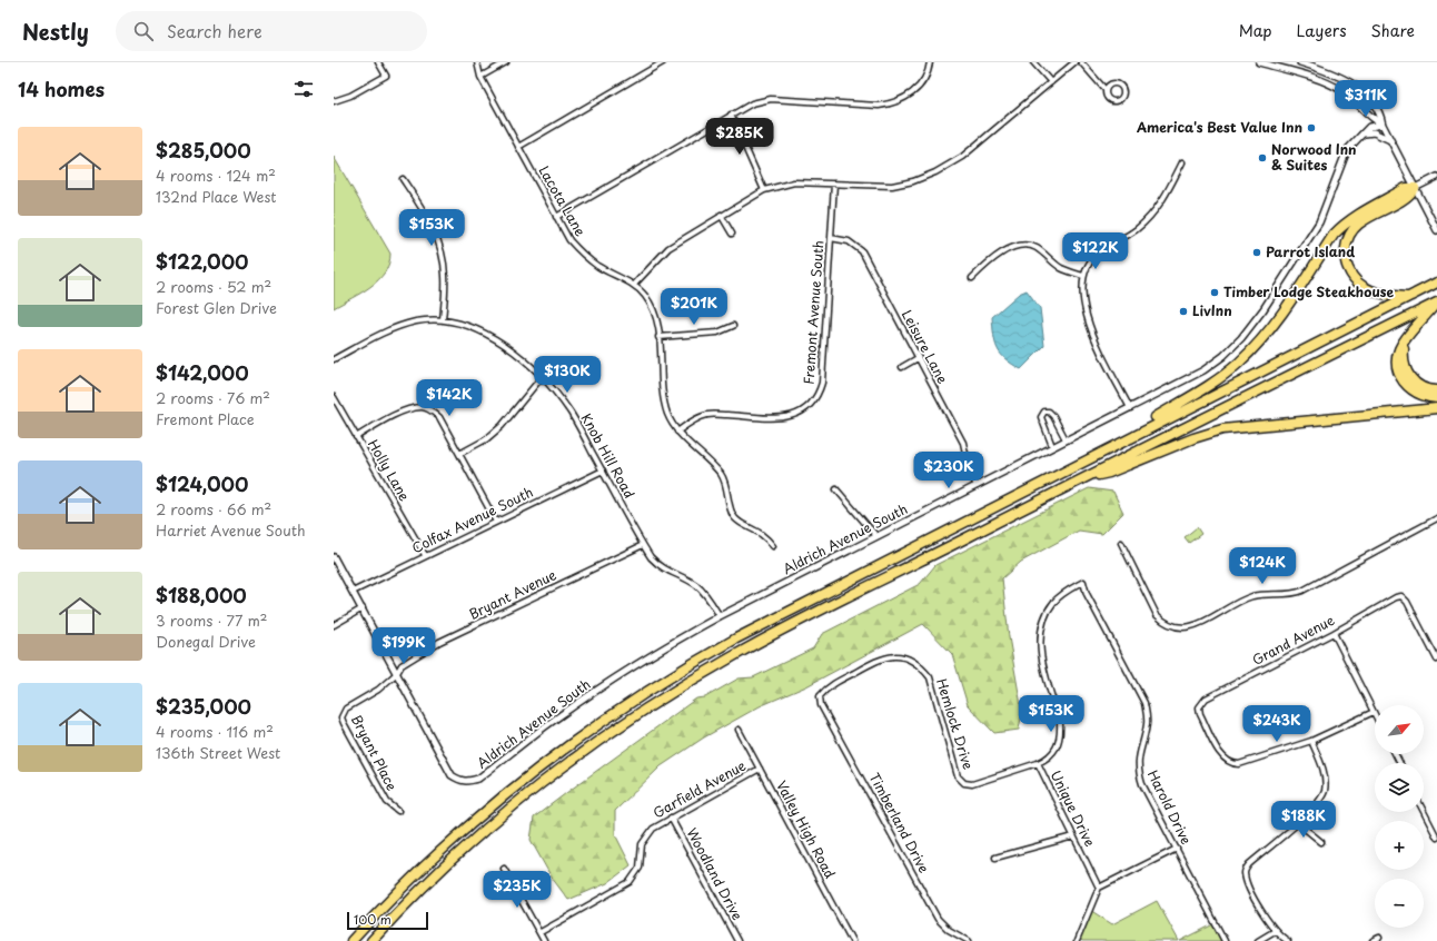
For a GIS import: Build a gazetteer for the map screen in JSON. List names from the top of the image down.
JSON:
{
  "streets": {
    "street": [
      "Lacota Lane",
      "Fremont Avenue South",
      "Leisure Lane",
      "Knob Hill Road",
      "Holly Lane",
      "Colfax Avenue South",
      "Aldrich Avenue South",
      "Bryant Avenue",
      "Grand Avenue",
      "Hemlock Drive",
      "Bryant Place",
      "Garfield Avenue",
      "Harold Drive",
      "Unique Drive",
      "Timberland Drive",
      "Valley High Road",
      "Woodland Drive"
    ]
  },
  "crossings": [
    ["Lacota Lane", "Fremont Avenue South"],
    ["Fremont Avenue South", "Leisure Lane"],
    ["Leisure Lane", "Aldrich Avenue South"],
    ["Knob Hill Road", "Colfax Avenue South"],
    ["Knob Hill Road", "Aldrich Avenue South"],
    ["Knob Hill Road", "Bryant Avenue"],
    ["Holly Lane", "Colfax Avenue South"],
    ["Aldrich Avenue South", "Bryant Avenue"],
    ["Aldrich Avenue South", "Bryant Place"],
    ["Bryant Avenue", "Bryant Place"],
    ["Hemlock Drive", "Unique Drive"],
    ["Hemlock Drive", "Timberland Drive"],
    ["Garfield Avenue", "Valley High Road"],
    ["Garfield Avenue", "Woodland Drive"],
    ["Harold Drive", "Unique Drive"]
  ],
  "places": [
    "America's Best Value Inn",
    "Norwood Inn & Suites",
    "Parrot Island",
    "Timber Lodge Steakhouse",
    "LivInn"
  ],
  "scale_bar": "100 m",
  "north": "top right",
  "page": {
    "header": "Nestly",
    "search": "Search here",
    "nav": ["Map", "Layers", "Share"],
    "heading": "14 homes",
    "price": [
      "$311K",
      "$285K",
      "$153K",
      "$122K",
      "$201K",
      "$130K",
      "$142K",
      "$230K",
      "$124K",
      "$199K",
      "$153K",
      "$243K",
      "$188K",
      "$235K"
    ],
    "list": [
      {
        "name": "$285,000",
        "note": "4 rooms · 124 m² · 132nd Place West"
      },
      {
        "name": "$122,000",
        "note": "2 rooms · 52 m² · Forest Glen Drive"
      },
      {
        "name": "$142,000",
        "note": "2 rooms · 76 m² · Fremont Place"
      },
      {
        "name": "$124,000",
        "note": "2 rooms · 66 m² · Harriet Avenue South"
      },
      {
        "name": "$188,000",
        "note": "3 rooms · 77 m² · Donegal Drive"
      },
      {
        "name": "$235,000",
        "note": "4 rooms · 116 m² · 136th Street West"
      }
    ],
    "map_buttons": ["+", "−"],
    "scale": "100 m"
  }
}
